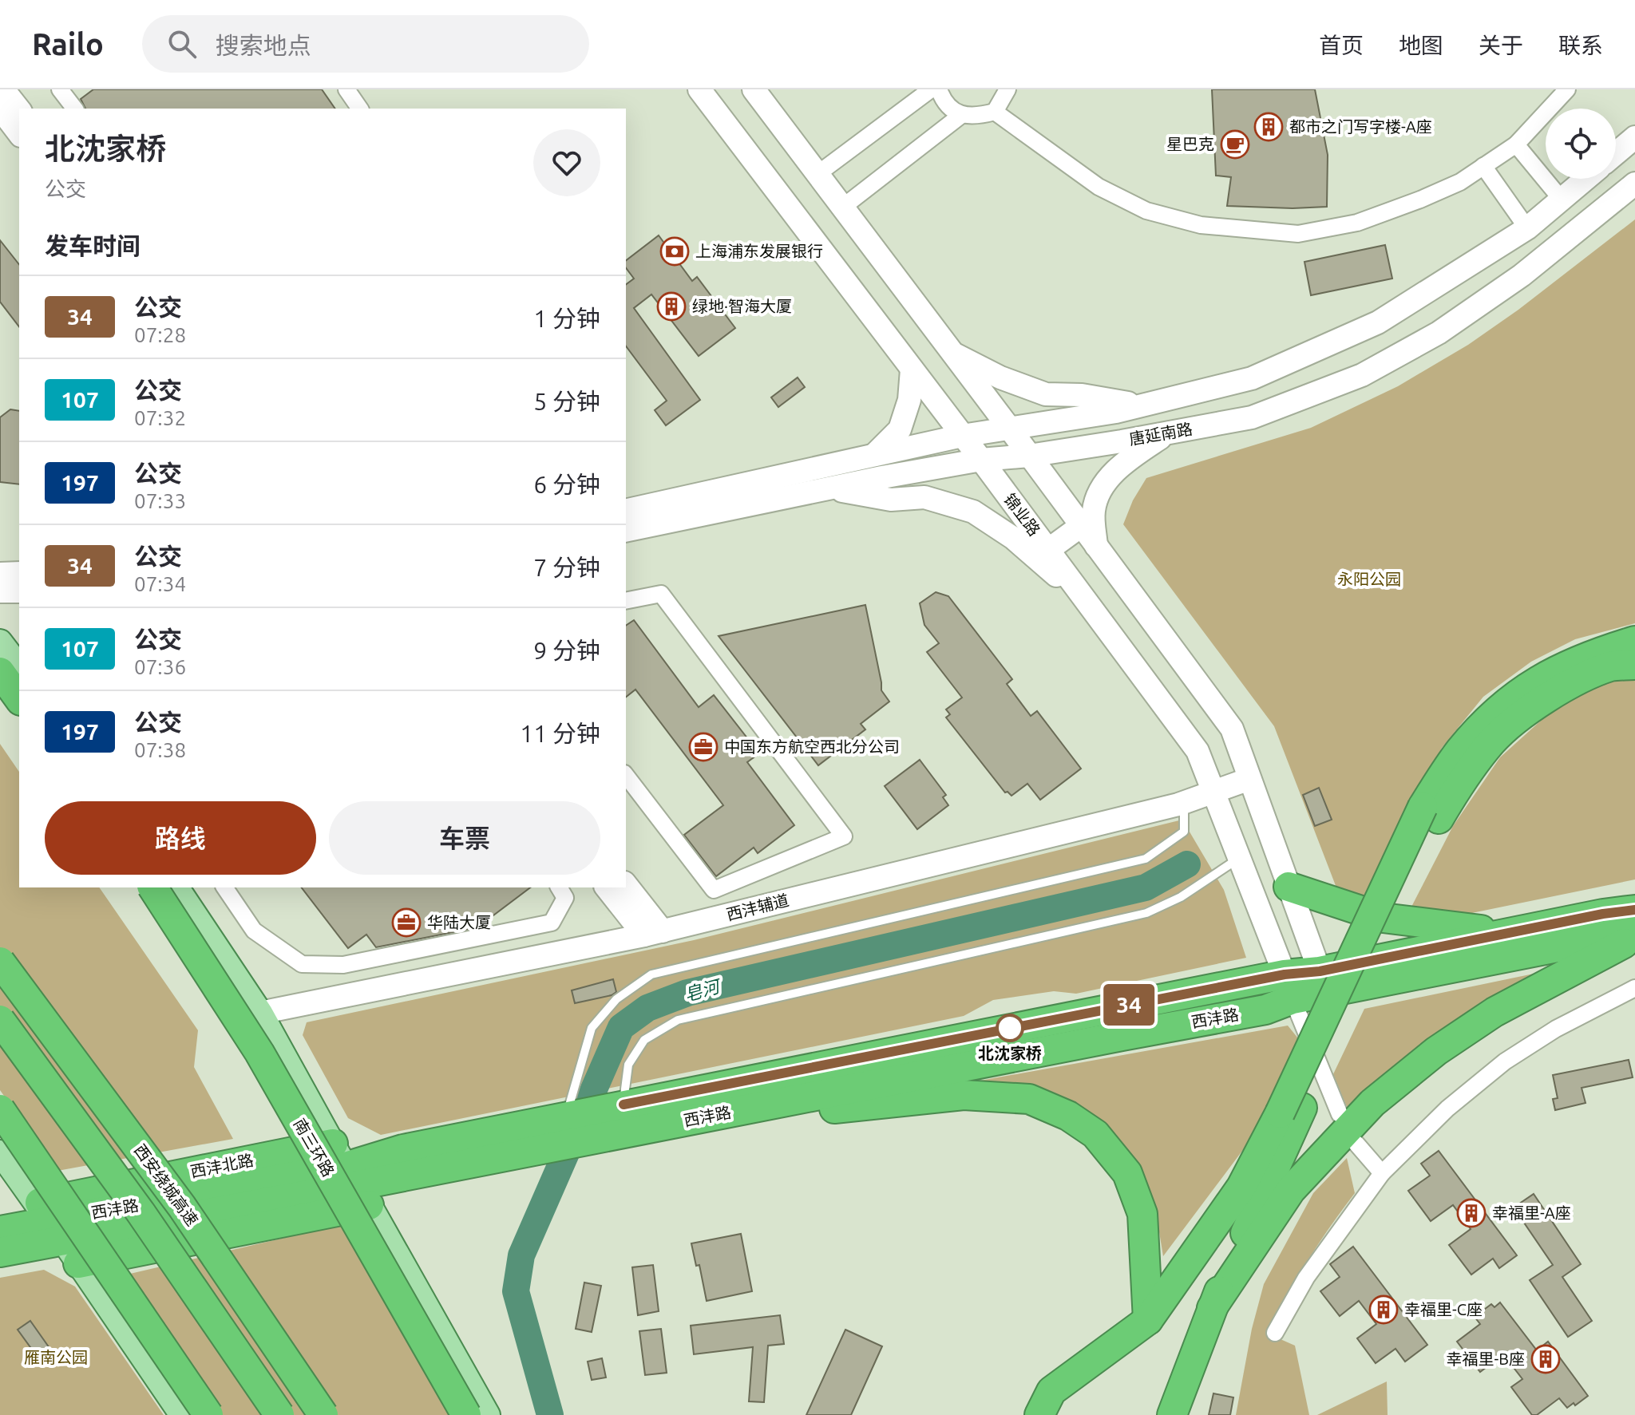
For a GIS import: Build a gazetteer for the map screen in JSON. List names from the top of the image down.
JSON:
{
  "streets": {
    "highway": [
      "西沣路",
      "南三环路",
      "西沣北路",
      "西安绕城高速"
    ],
    "main road": ["唐延南路", "锦业路", "西沣辅道"]
  },
  "crossings": [
    ["唐延南路", "锦业路"],
    ["锦业路", "西沣辅道"],
    ["锦业路", "西沣路"],
    ["西沣辅道", "南三环路"],
    ["西沣路", "南三环路"],
    ["西沣路", "西沣北路"],
    ["南三环路", "西沣北路"]
  ],
  "water": ["皂河"],
  "parks": ["永阳公园", "雁南公园"],
  "places": {
    "building": [
      "都市之门写字楼-A座",
      "绿地·智海大厦",
      "幸福里-A座",
      "幸福里-C座",
      "幸福里-B座"
    ],
    "cafe": ["星巴克"],
    "bank": ["上海浦东发展银行"],
    "office": ["中国东方航空西北分公司", "华陆大厦"],
    "other": ["北沈家桥"]
  },
  "lines": ["bus line 34"],
  "page": {
    "header": "Railo",
    "search": "搜索地点",
    "nav": [
      "首页",
      "地图",
      "关于",
      "联系"
    ],
    "on_map": "34",
    "heading": [
      ["北沈家桥", "公交"],
      "发车时间"
    ],
    "list": [
      {
        "mark": "34",
        "name": "公交",
        "note": "07:28",
        "value": "1 分钟"
      },
      {
        "mark": "107",
        "name": "公交",
        "note": "07:32",
        "value": "5 分钟"
      },
      {
        "mark": "197",
        "name": "公交",
        "note": "07:33",
        "value": "6 分钟"
      },
      {
        "mark": "34",
        "name": "公交",
        "note": "07:34",
        "value": "7 分钟"
      },
      {
        "mark": "107",
        "name": "公交",
        "note": "07:36",
        "value": "9 分钟"
      },
      {
        "mark": "197",
        "name": "公交",
        "note": "07:38",
        "value": "11 分钟"
      }
    ],
    "buttons": ["路线", "车票"]
  }
}
